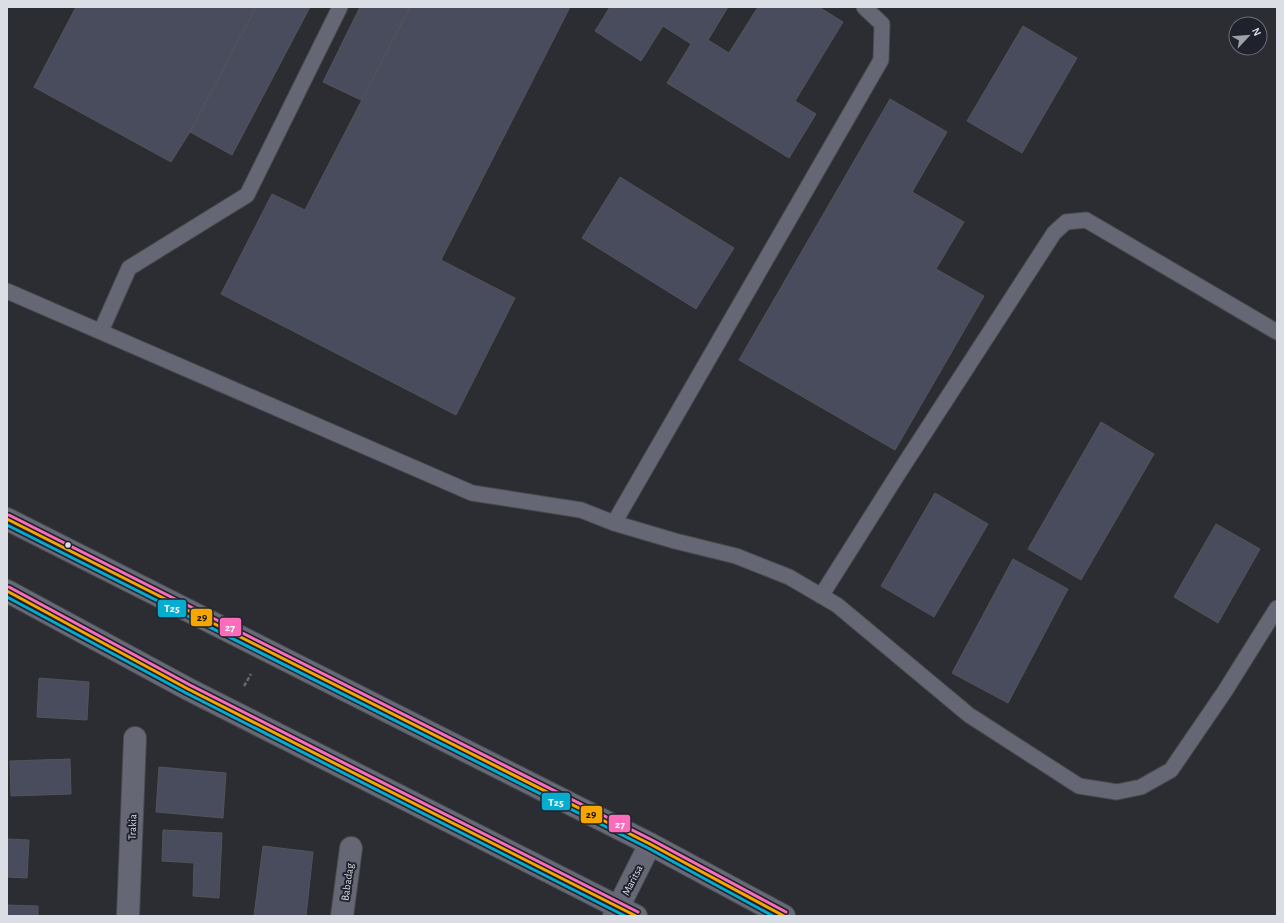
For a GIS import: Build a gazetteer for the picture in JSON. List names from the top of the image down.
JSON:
{
  "streets": {
    "street": ["Trakia", "Maritsa", "Babadag"]
  },
  "lines": ["transit line 27", "transit line 29", "transit line Т25"],
  "north": "top right"
}
